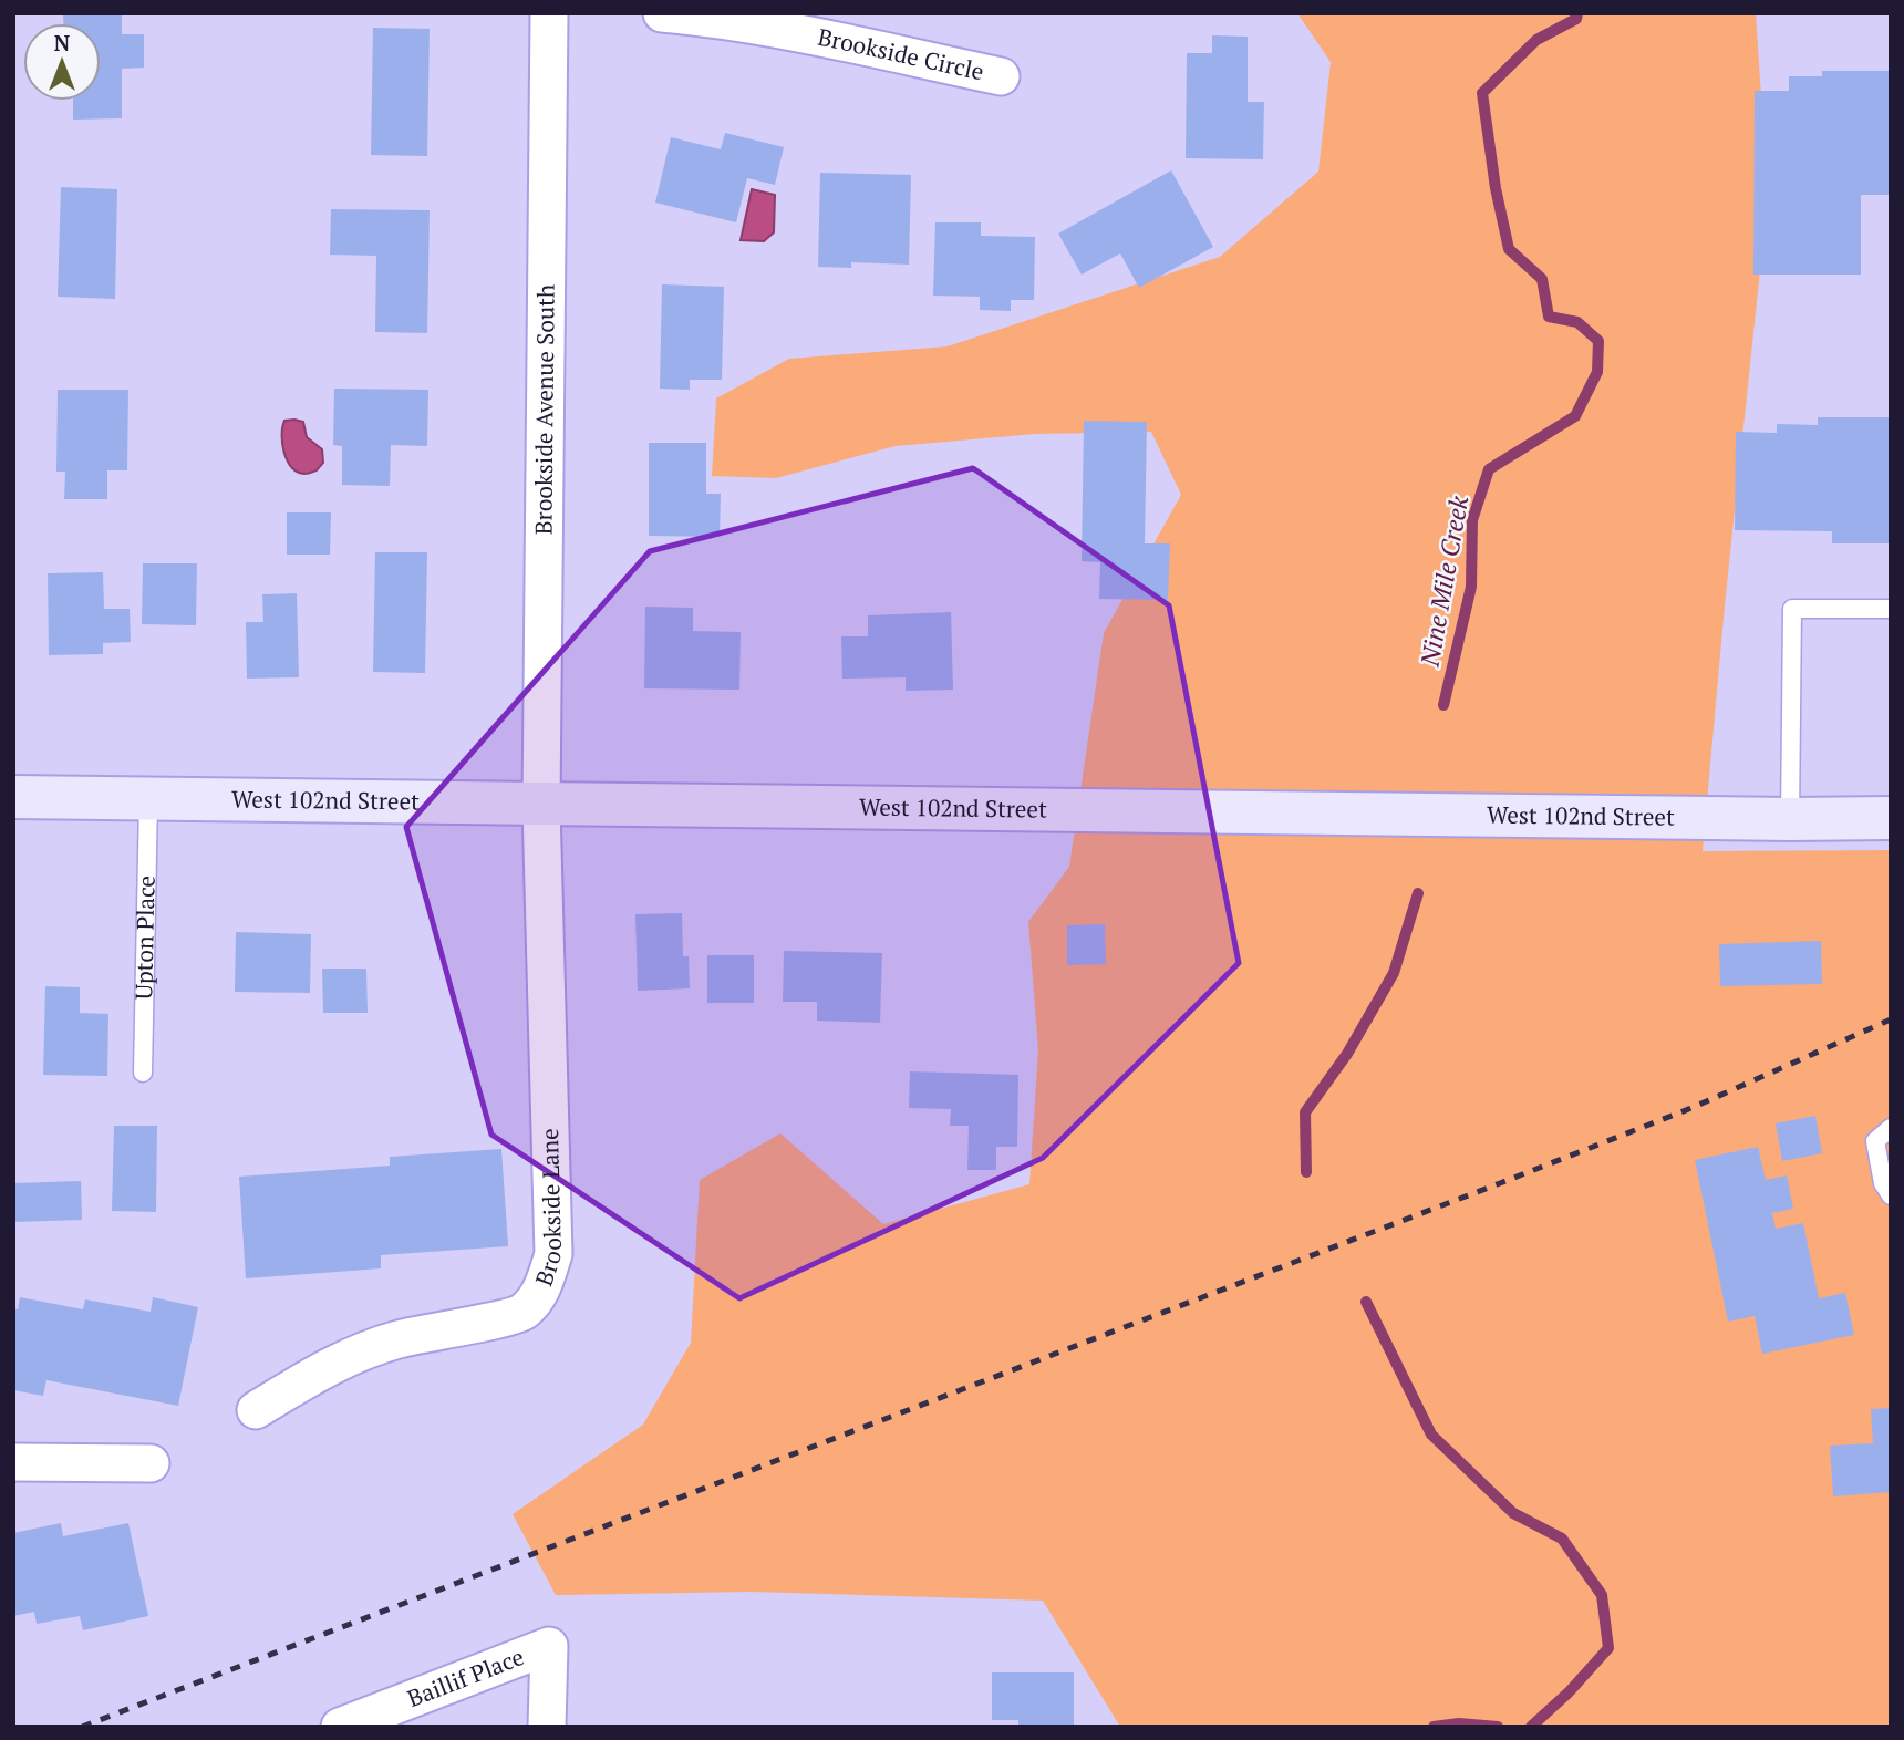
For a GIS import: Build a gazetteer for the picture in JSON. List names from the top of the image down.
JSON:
{
  "streets": {
    "street": [
      "Brookside Circle",
      "Brookside Avenue South",
      "West 102nd Street",
      "Brookside Lane",
      "Baillif Place"
    ],
    "lane": ["Upton Place"]
  },
  "crossings": [
    ["Brookside Avenue South", "West 102nd Street"],
    ["Brookside Avenue South", "Brookside Lane"],
    ["West 102nd Street", "Upton Place"],
    ["West 102nd Street", "Brookside Lane"]
  ],
  "water": ["Nine Mile Creek"],
  "north": "top"
}
